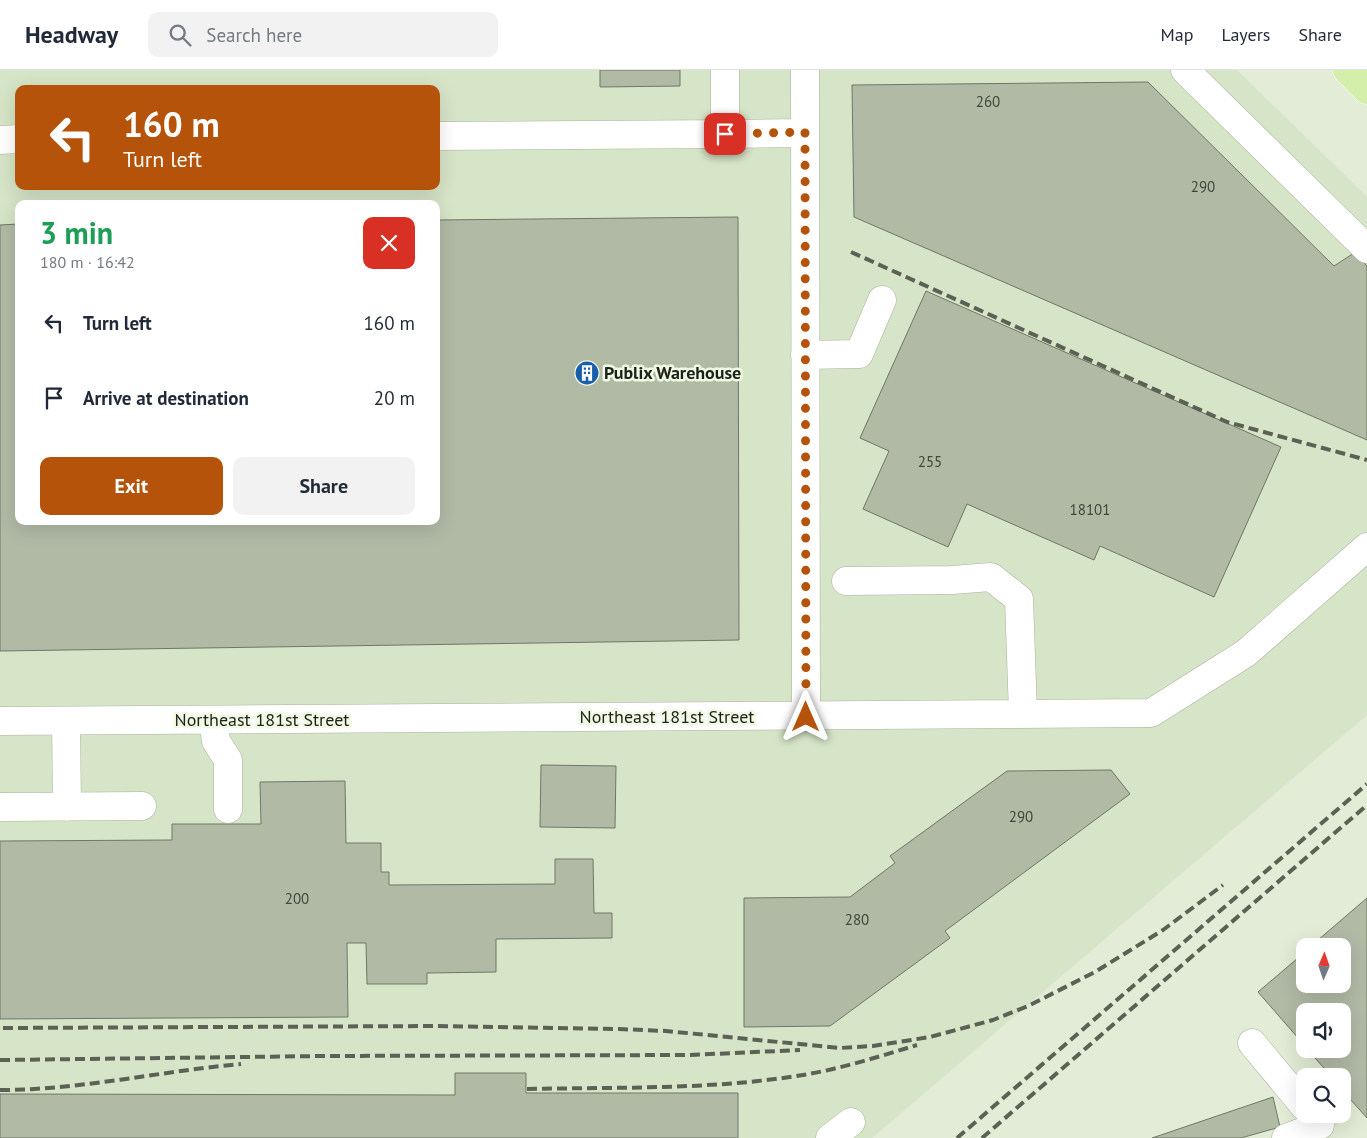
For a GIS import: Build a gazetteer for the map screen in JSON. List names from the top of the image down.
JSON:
{
  "streets": {
    "street": ["Northeast 181st Street"]
  },
  "places": {
    "building": ["Publix Warehouse"]
  },
  "house_numbers": [
    "260",
    "290",
    "255",
    "18101",
    "290",
    "200",
    "280"
  ],
  "north": "top",
  "page": {
    "header": "Headway",
    "search": "Search here",
    "nav": ["Map", "Layers", "Share"],
    "turn": ["160 m", "Turn left"],
    "heading": ["3 min", "180 m · 16:42"],
    "list": [
      {
        "name": "Turn left",
        "value": "160 m"
      },
      {
        "name": "Arrive at destination",
        "value": "20 m"
      }
    ],
    "buttons": ["Exit", "Share"]
  }
}
